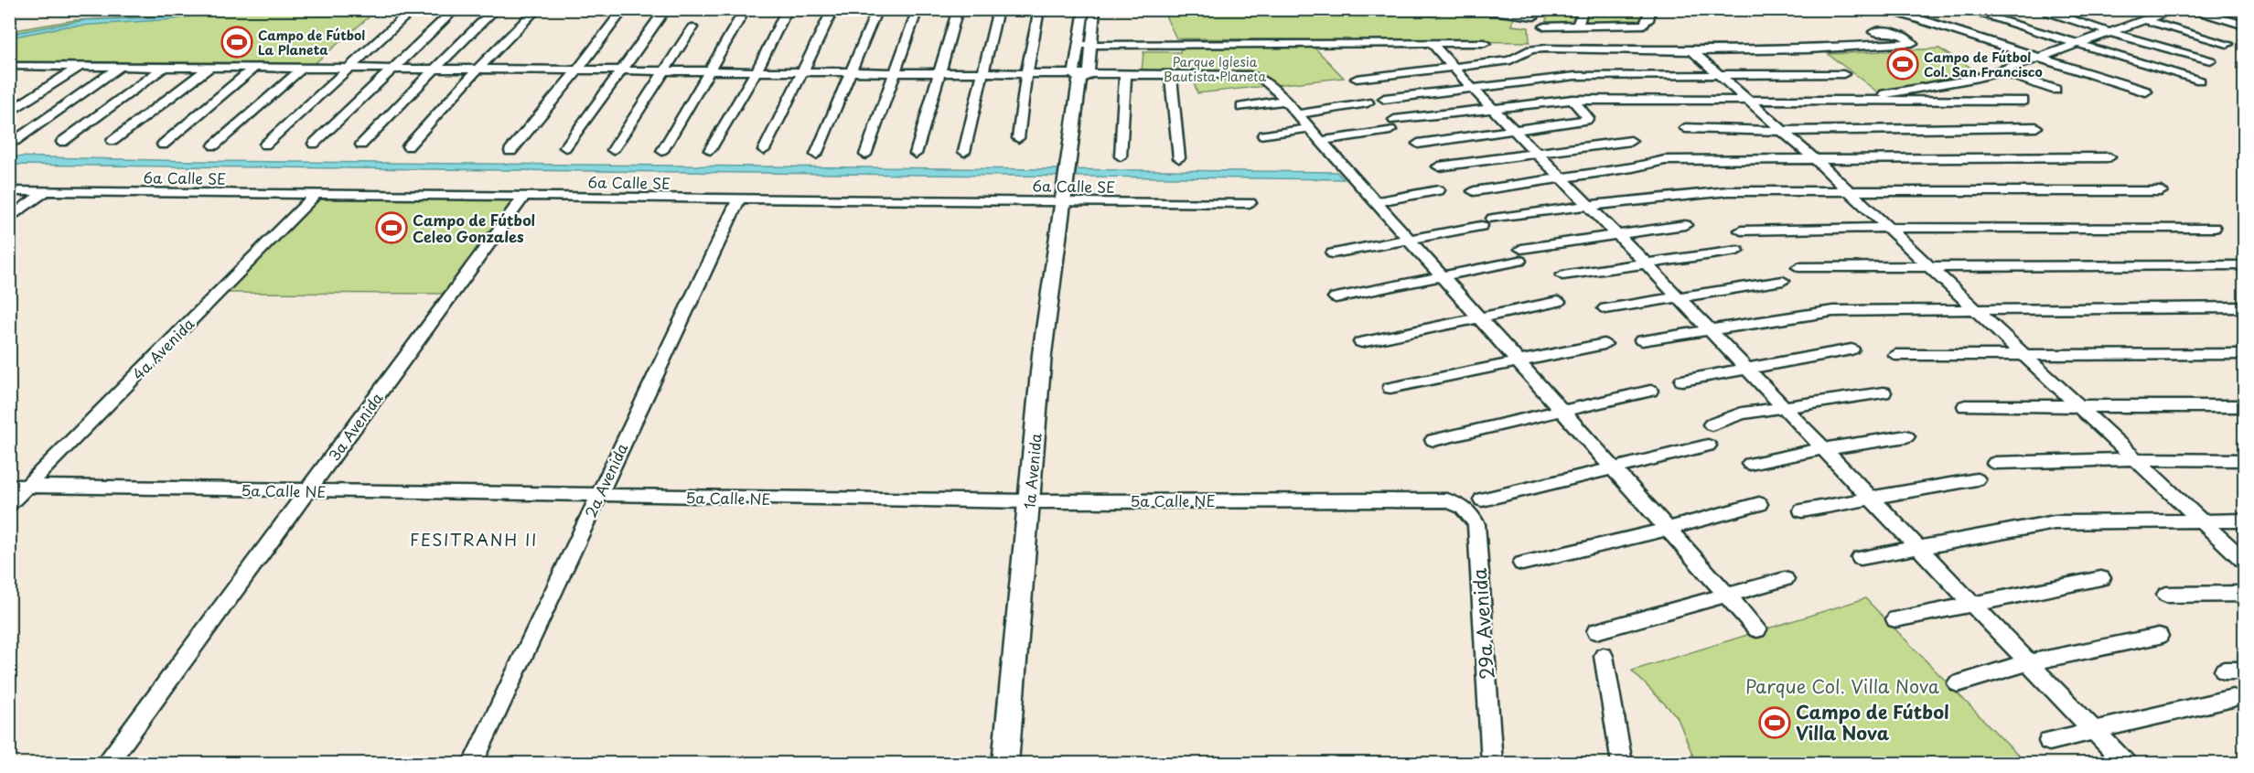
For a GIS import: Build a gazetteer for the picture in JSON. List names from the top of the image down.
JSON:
{
  "streets": {
    "street": [
      "6a Calle SE",
      "4a Avenida",
      "3a Avenida",
      "1a Avenida",
      "2a Avenida",
      "5a Calle NE",
      "29a Avenida"
    ]
  },
  "crossings": [
    ["6a Calle SE", "4a Avenida"],
    ["6a Calle SE", "3a Avenida"],
    ["6a Calle SE", "1a Avenida"],
    ["6a Calle SE", "2a Avenida"],
    ["4a Avenida", "5a Calle NE"],
    ["3a Avenida", "5a Calle NE"],
    ["1a Avenida", "5a Calle NE"],
    ["2a Avenida", "5a Calle NE"],
    ["5a Calle NE", "29a Avenida"]
  ],
  "districts": ["FESITRANH II"],
  "parks": ["Parque Iglesia Bautista Planeta", "Parque Col. Villa Nova"],
  "places": {
    "sports": [
      "Campo de Fútbol La Planeta",
      "Campo de Fútbol Col. San Francisco",
      "Campo de Fútbol Celeo Gonzales",
      "Campo de Fútbol Villa Nova"
    ]
  }
}
